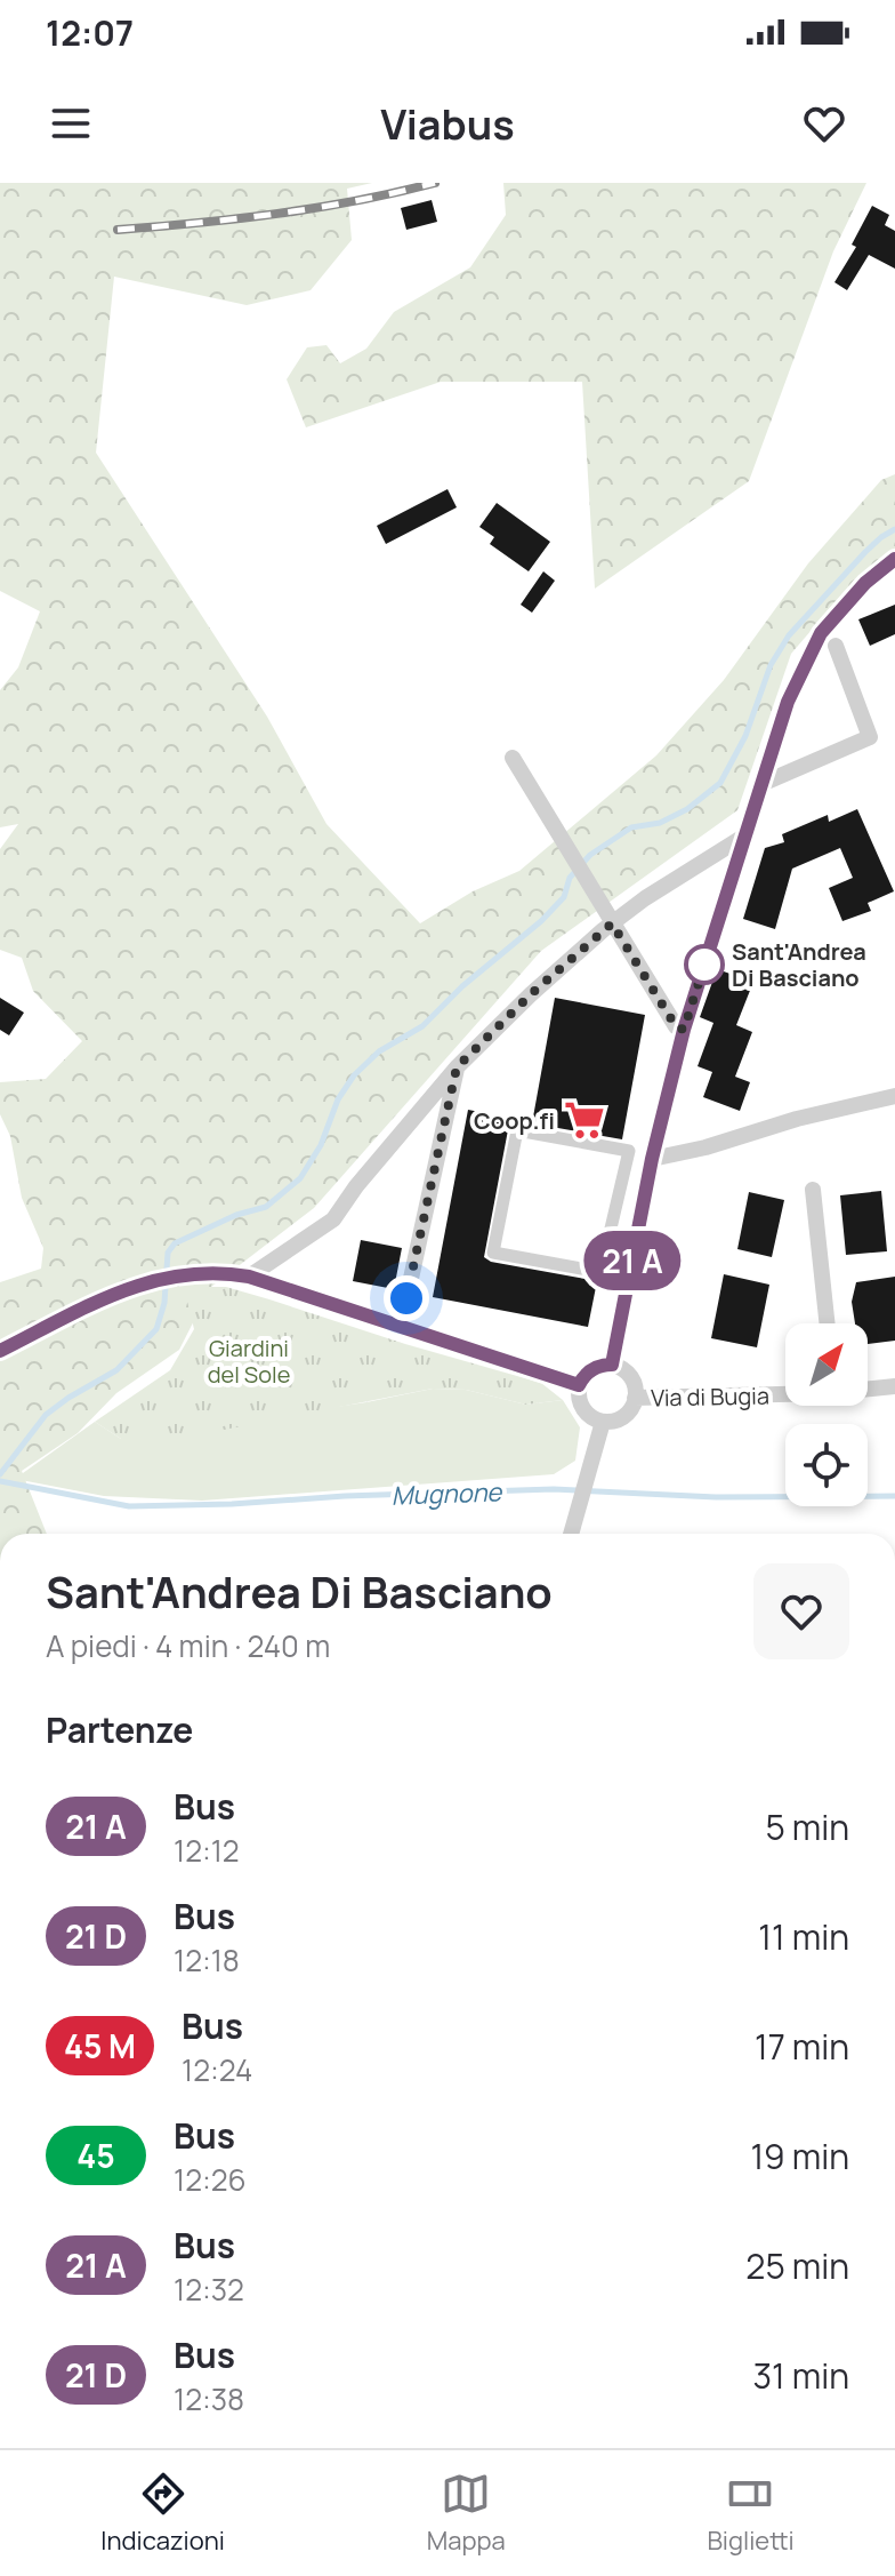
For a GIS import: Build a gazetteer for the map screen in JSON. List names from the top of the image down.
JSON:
{
  "streets": {
    "street": ["Via di Bugia"]
  },
  "water": ["Mugnone"],
  "parks": ["Giardini del Sole"],
  "places": {
    "other": ["Sant'Andrea Di Basciano"],
    "supermarket": ["Coop.fi"]
  },
  "north": "top right",
  "page": {
    "status": "12:07",
    "header": "Viabus",
    "on_map": "21 A",
    "heading": [
      ["Sant'Andrea Di Basciano", "A piedi · 4 min · 240 m"],
      "Partenze"
    ],
    "list": [
      {
        "mark": "21 A",
        "name": "Bus",
        "note": "12:12",
        "value": "5 min"
      },
      {
        "mark": "21 D",
        "name": "Bus",
        "note": "12:18",
        "value": "11 min"
      },
      {
        "mark": "45 M",
        "name": "Bus",
        "note": "12:24",
        "value": "17 min"
      },
      {
        "mark": "45",
        "name": "Bus",
        "note": "12:26",
        "value": "19 min"
      },
      {
        "mark": "21 A",
        "name": "Bus",
        "note": "12:32",
        "value": "25 min"
      },
      {
        "mark": "21 D",
        "name": "Bus",
        "note": "12:38",
        "value": "31 min"
      }
    ],
    "tabs": ["Indicazioni", "Mappa", "Biglietti"]
  }
}
